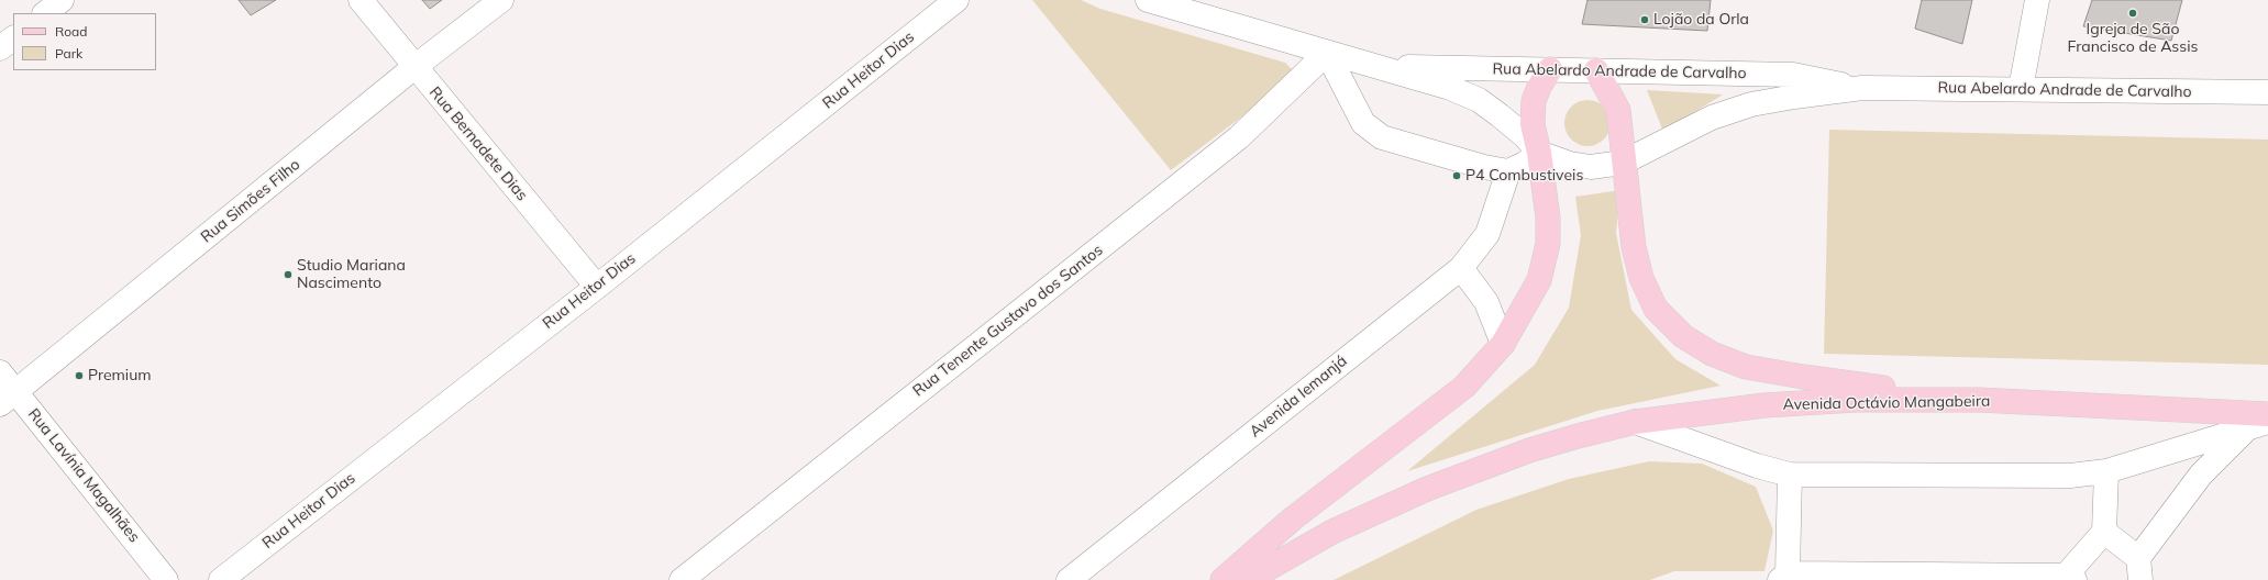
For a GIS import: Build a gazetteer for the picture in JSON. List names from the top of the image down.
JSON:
{
  "streets": {
    "main road": ["Avenida Octávio Mangabeira"],
    "street": [
      "Rua Heitor Dias",
      "Rua Abelardo Andrade de Carvalho",
      "Rua Bernadete Dias",
      "Rua Simões Filho",
      "Rua Tenente Gustavo dos Santos",
      "Avenida Iemanjá",
      "Rua Lavínia Magalhães"
    ]
  },
  "crossings": [
    ["Rua Heitor Dias", "Rua Bernadete Dias"],
    ["Rua Abelardo Andrade de Carvalho", "Rua Tenente Gustavo dos Santos"],
    ["Rua Bernadete Dias", "Rua Simões Filho"],
    ["Rua Simões Filho", "Rua Lavínia Magalhães"]
  ],
  "places": [
    "Igreja de São Francisco de Assis",
    "Lojão da Orla",
    "P4 Combustiveis",
    "Studio Mariana Nascimento",
    "Premium"
  ],
  "legend": ["Road", "Park"]
}
